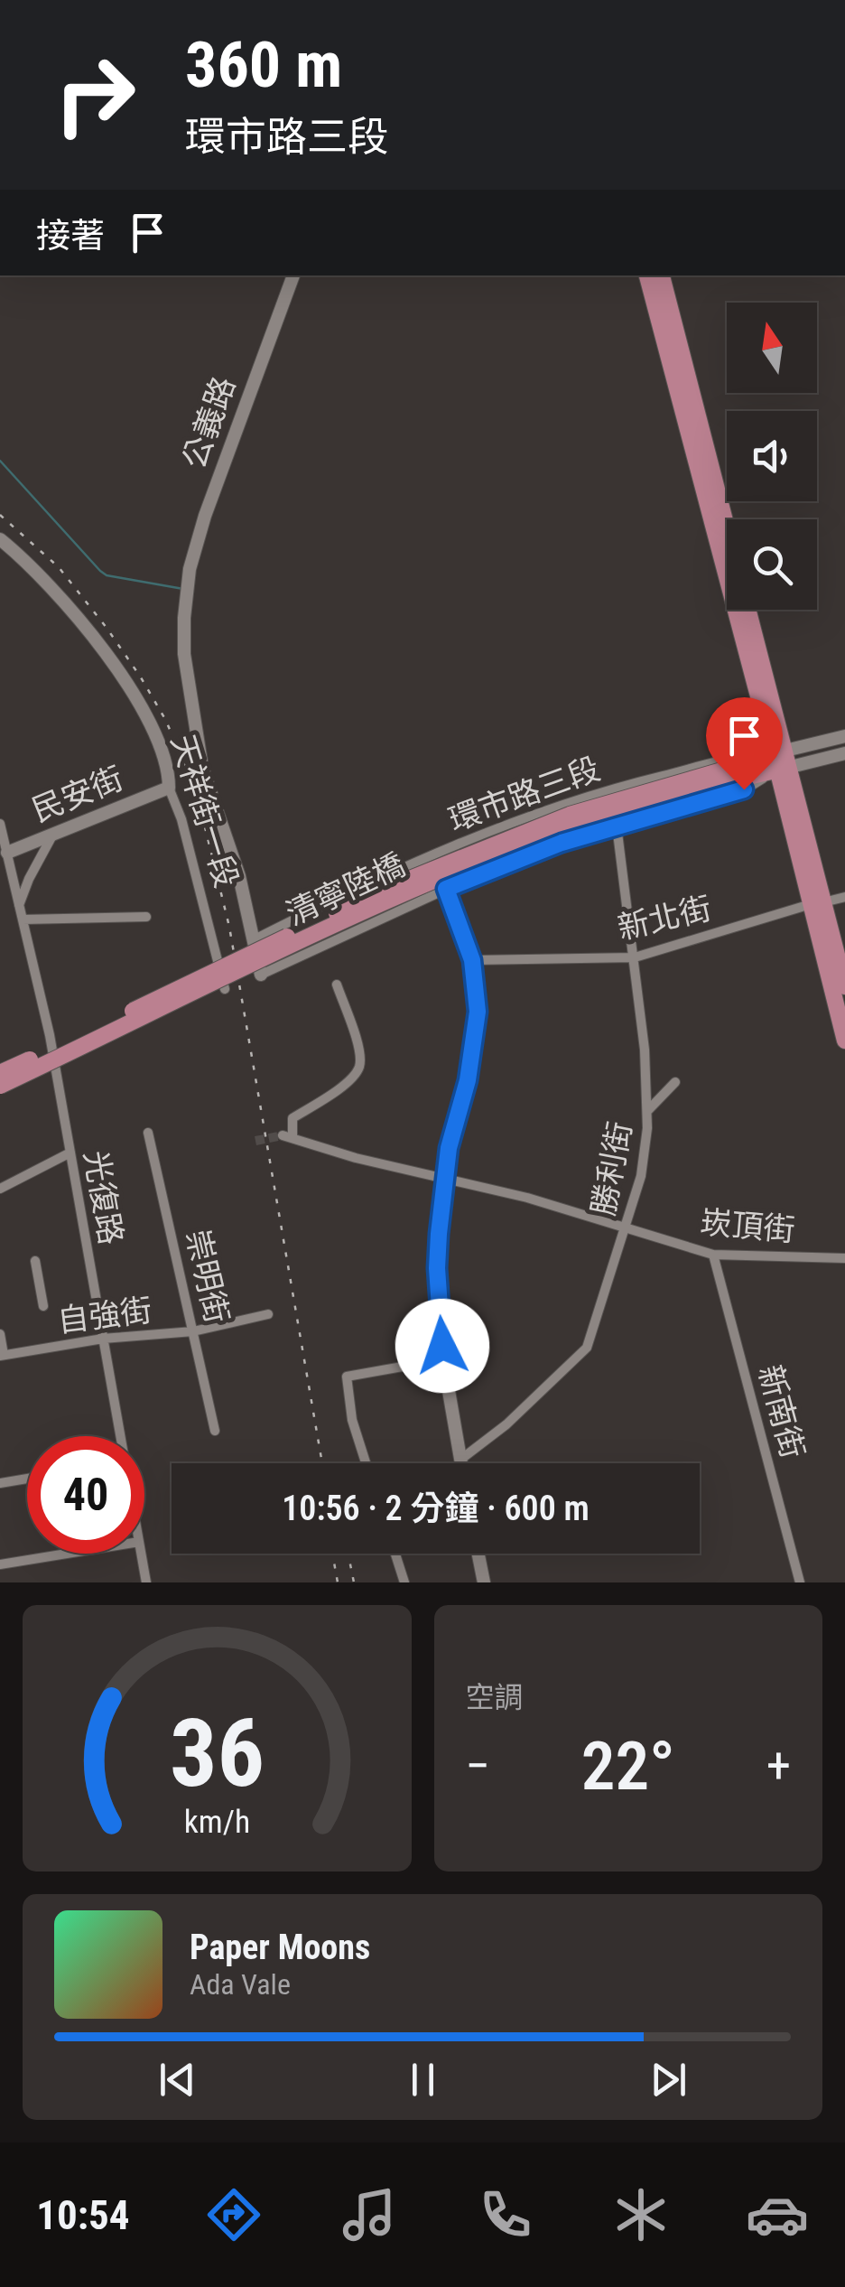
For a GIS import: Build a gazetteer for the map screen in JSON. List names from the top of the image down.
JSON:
{
  "streets": {
    "main road": ["清寧陸橋"],
    "street": [
      "公義路",
      "民安街",
      "環市路三段",
      "天祥街一段",
      "新北街",
      "勝利街",
      "光復路",
      "崁頂街",
      "崇明街",
      "自強街",
      "新南街"
    ]
  },
  "crossings": [
    ["公義路", "環市路三段"],
    ["民安街", "天祥街一段"],
    ["民安街", "光復路"],
    ["環市路三段", "勝利街"],
    ["新北街", "勝利街"],
    ["勝利街", "崁頂街"],
    ["光復路", "自強街"],
    ["崁頂街", "新南街"],
    ["崇明街", "自強街"]
  ],
  "north": "top",
  "page": {
    "turn": ["360 m", "環市路三段"],
    "then": "接著",
    "limit": "40",
    "trip": "10:56 · 2 分鐘 · 600 m",
    "tile": "空調",
    "heat": ["−", "22°", "+"],
    "song": ["Paper Moons", "Ada Vale"],
    "tabs": "10:54",
    "gauge": ["36", "km/h"]
  }
}
